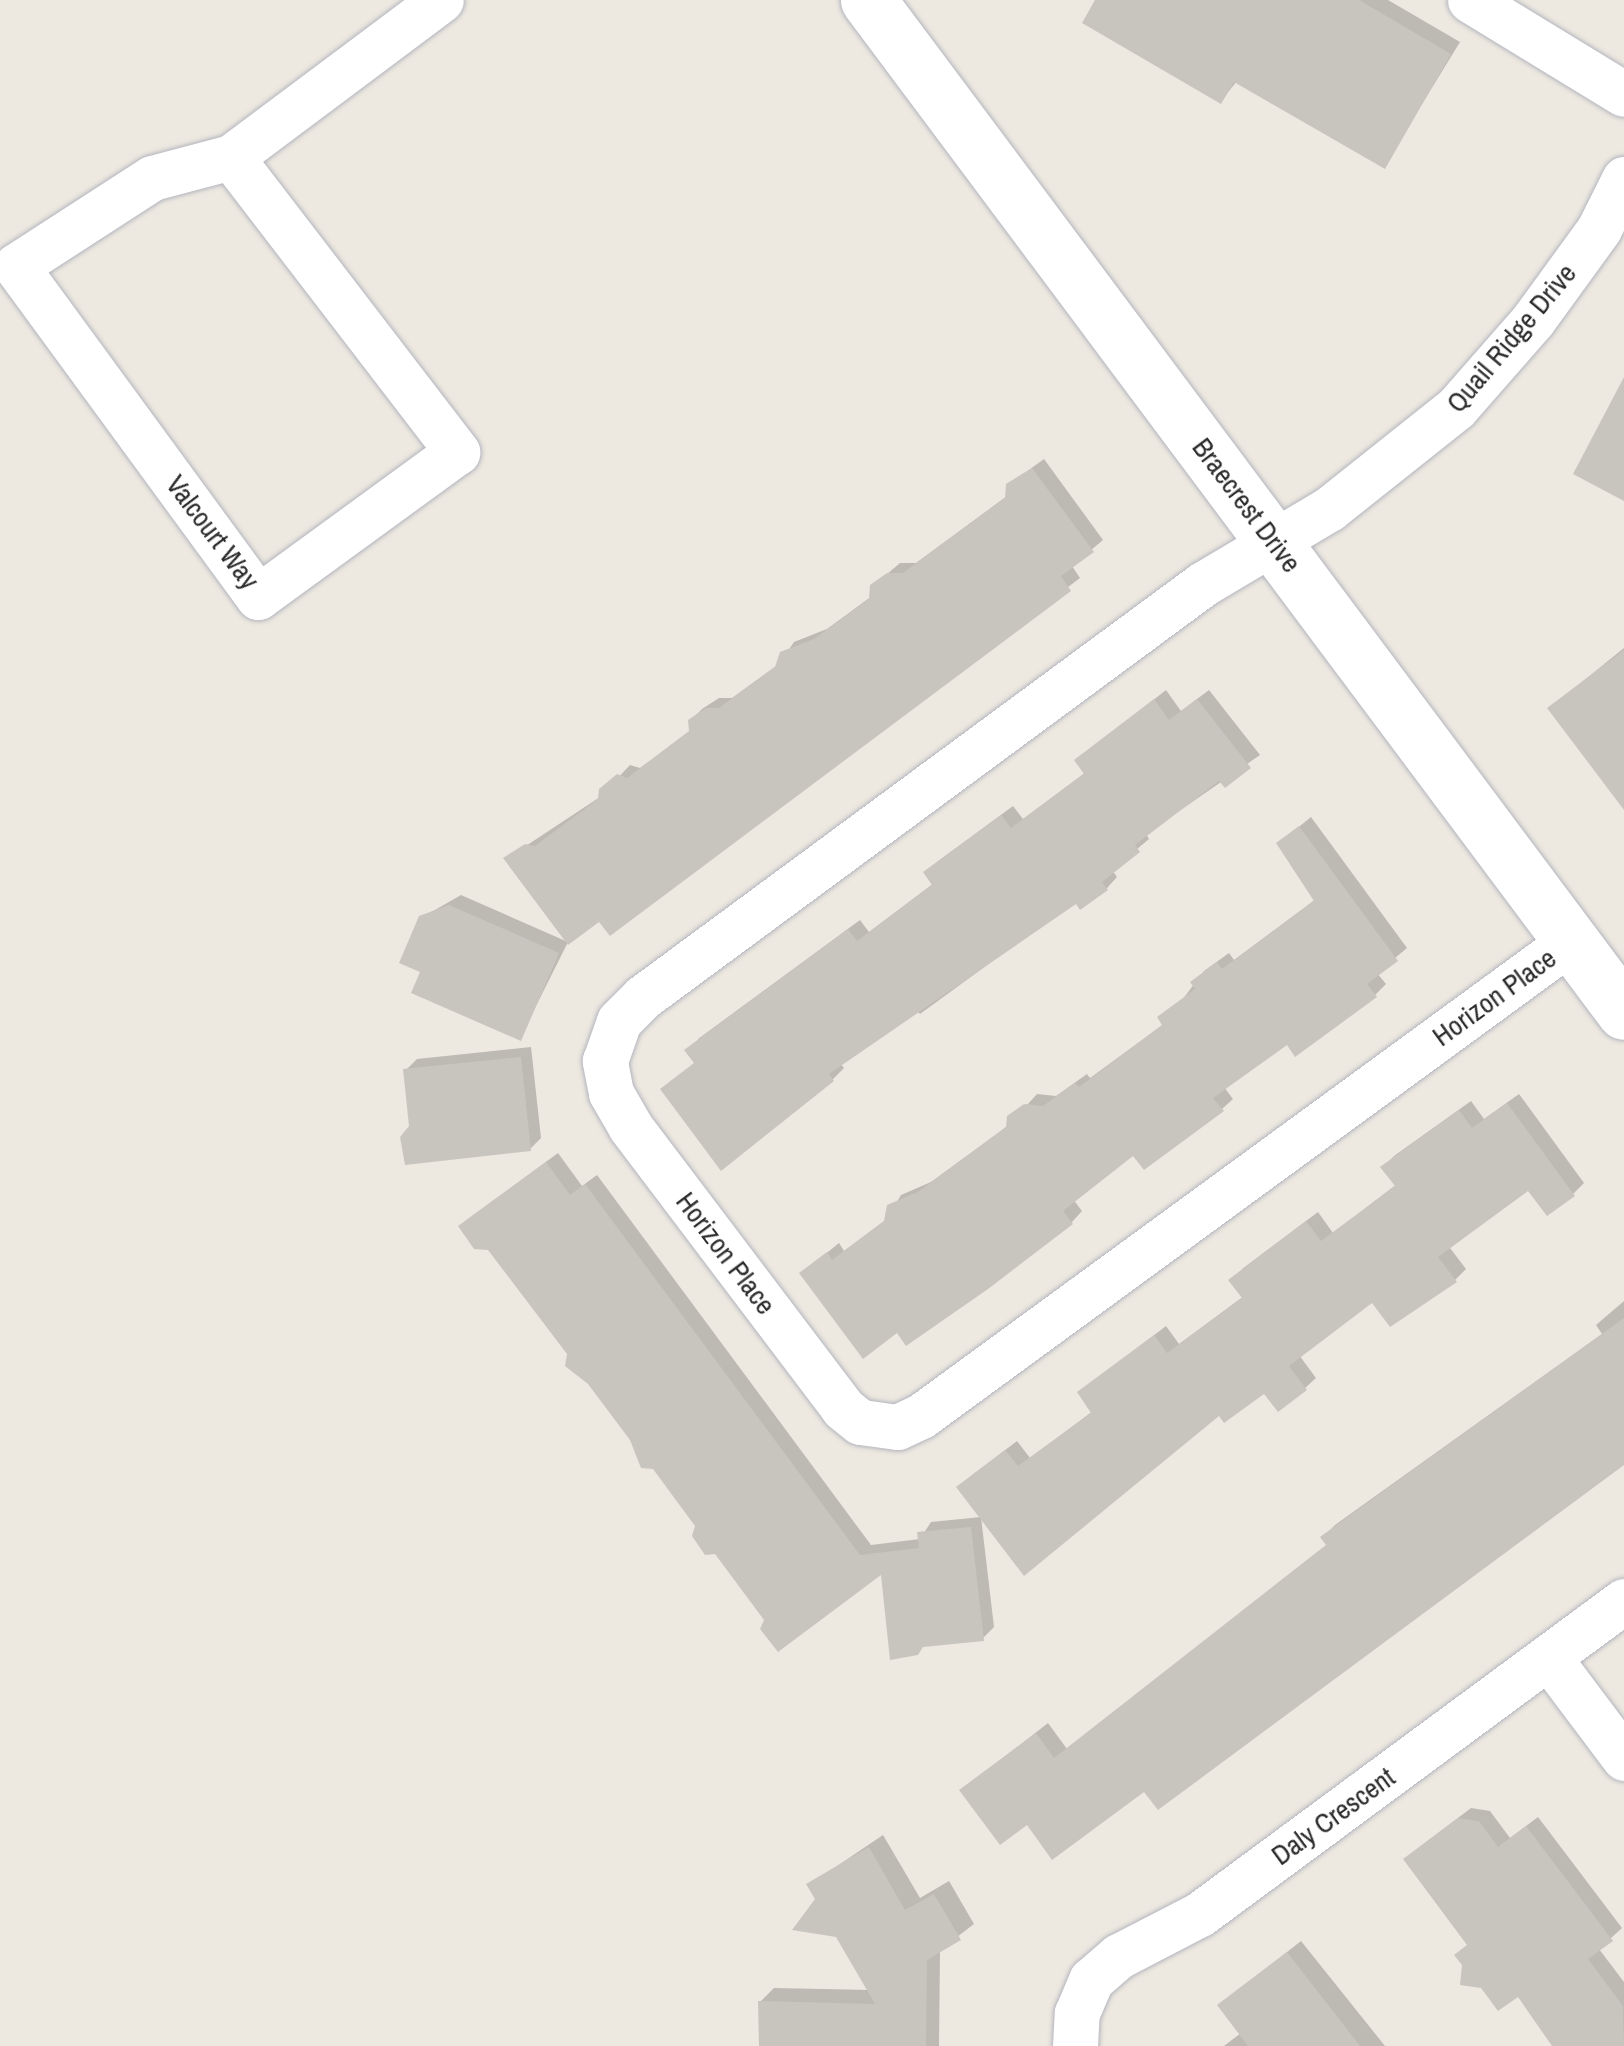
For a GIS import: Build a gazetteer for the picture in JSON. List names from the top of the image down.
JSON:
{
  "streets": {
    "street": [
      "Quail Ridge Drive",
      "Braecrest Drive",
      "Valcourt Way",
      "Horizon Place",
      "Daly Crescent"
    ]
  },
  "crossings": [
    ["Quail Ridge Drive", "Braecrest Drive"],
    ["Quail Ridge Drive", "Horizon Place"],
    ["Braecrest Drive", "Horizon Place"]
  ]
}
